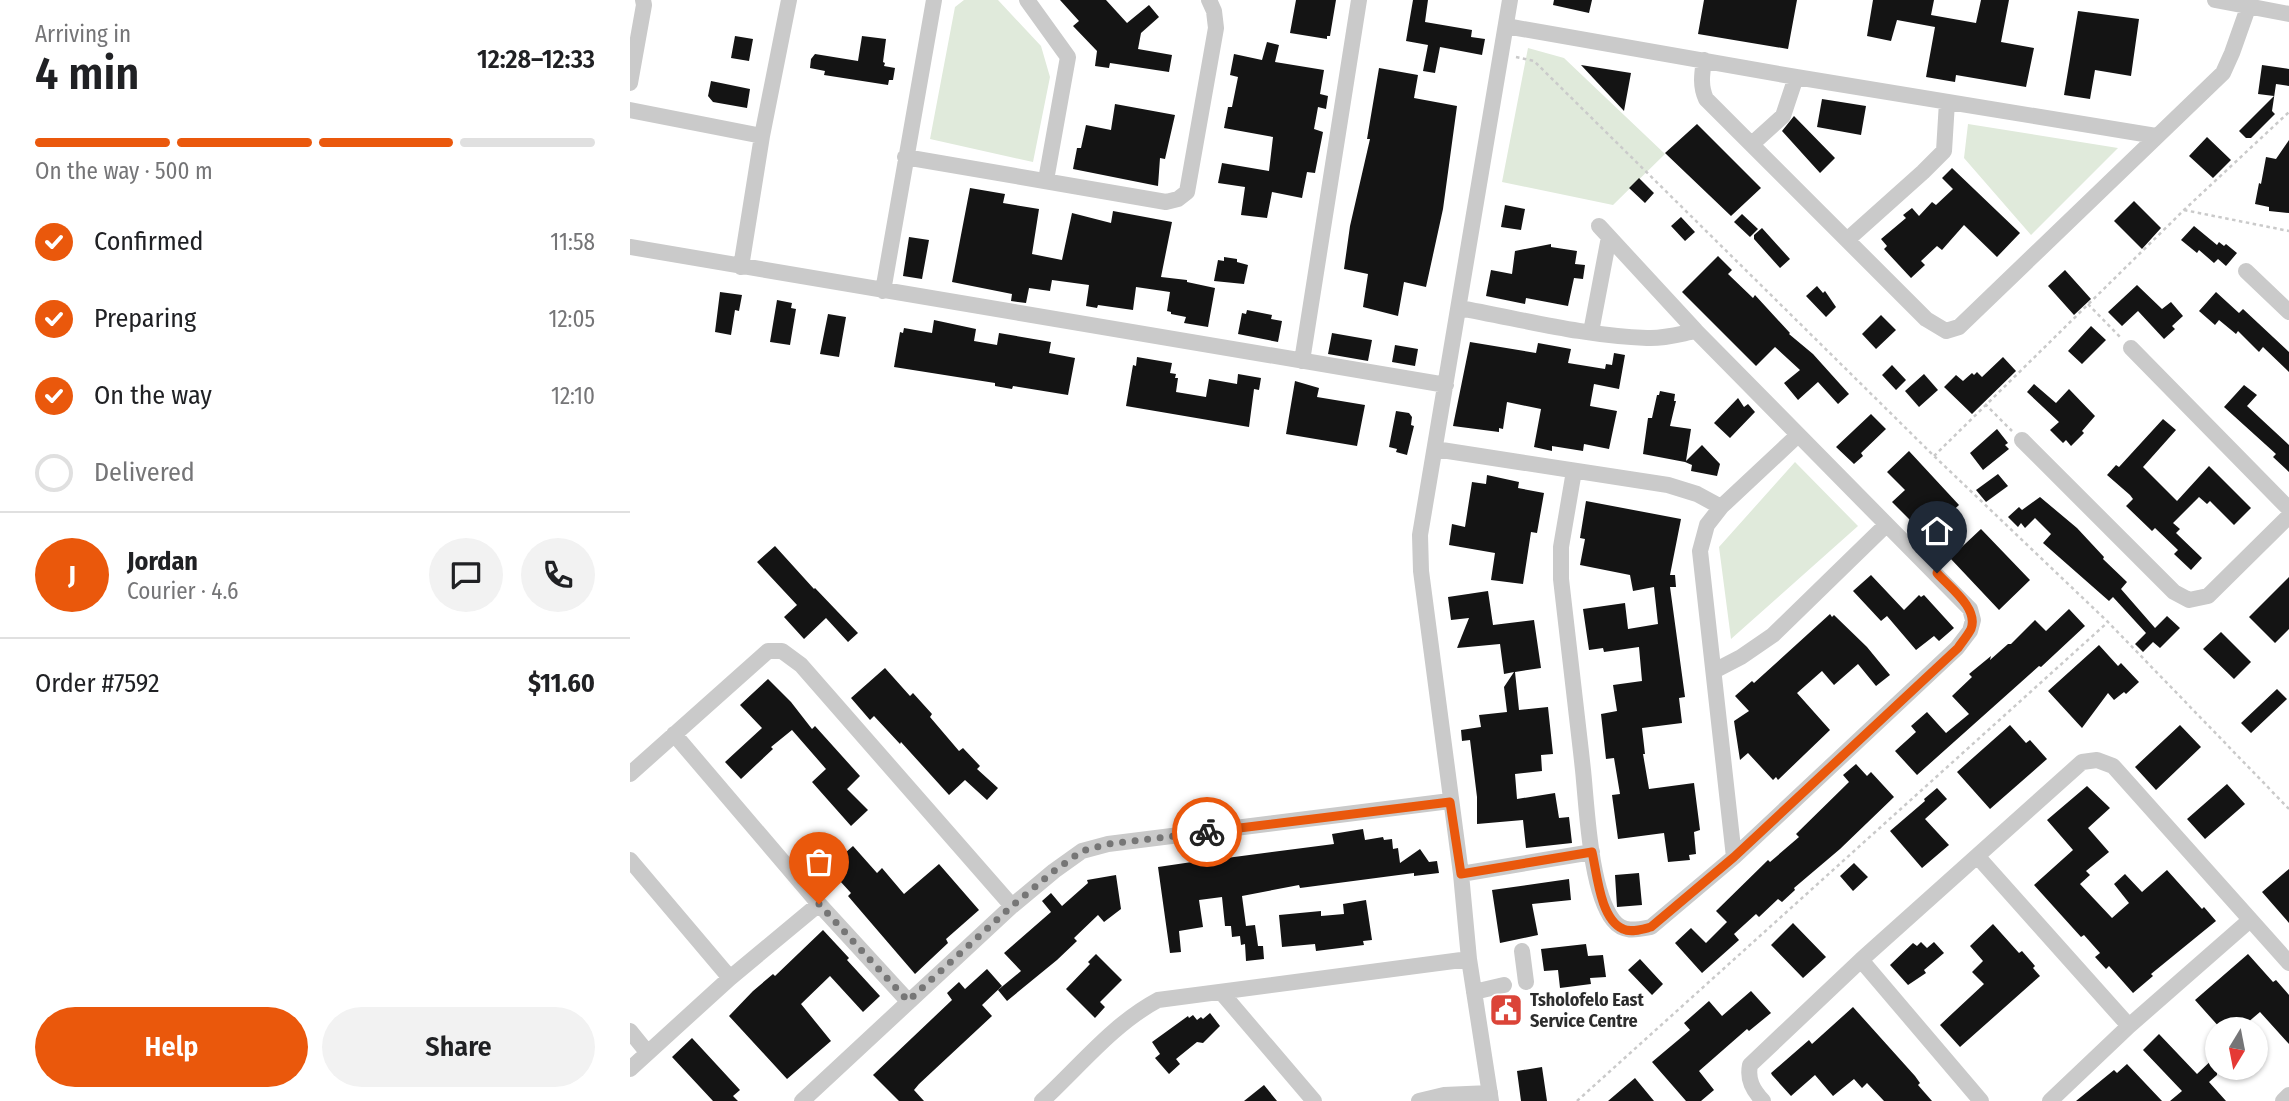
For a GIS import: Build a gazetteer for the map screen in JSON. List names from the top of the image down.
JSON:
{
  "places": {
    "public building": ["Tsholofelo East Service Centre"]
  },
  "north": "bottom",
  "page": {
    "heading": ["4 min", "Arriving in", "12:28–12:33"],
    "panel": [
      "Jordan",
      "Courier · 4.6",
      "Order #7592",
      "$11.60"
    ],
    "bar": "On the way · 500 m",
    "list": [
      ["Confirmed", "11:58"],
      ["Preparing", "12:05"],
      ["On the way", "12:10"],
      "Delivered"
    ],
    "round": "J",
    "buttons": ["Help", "Share"]
  }
}
